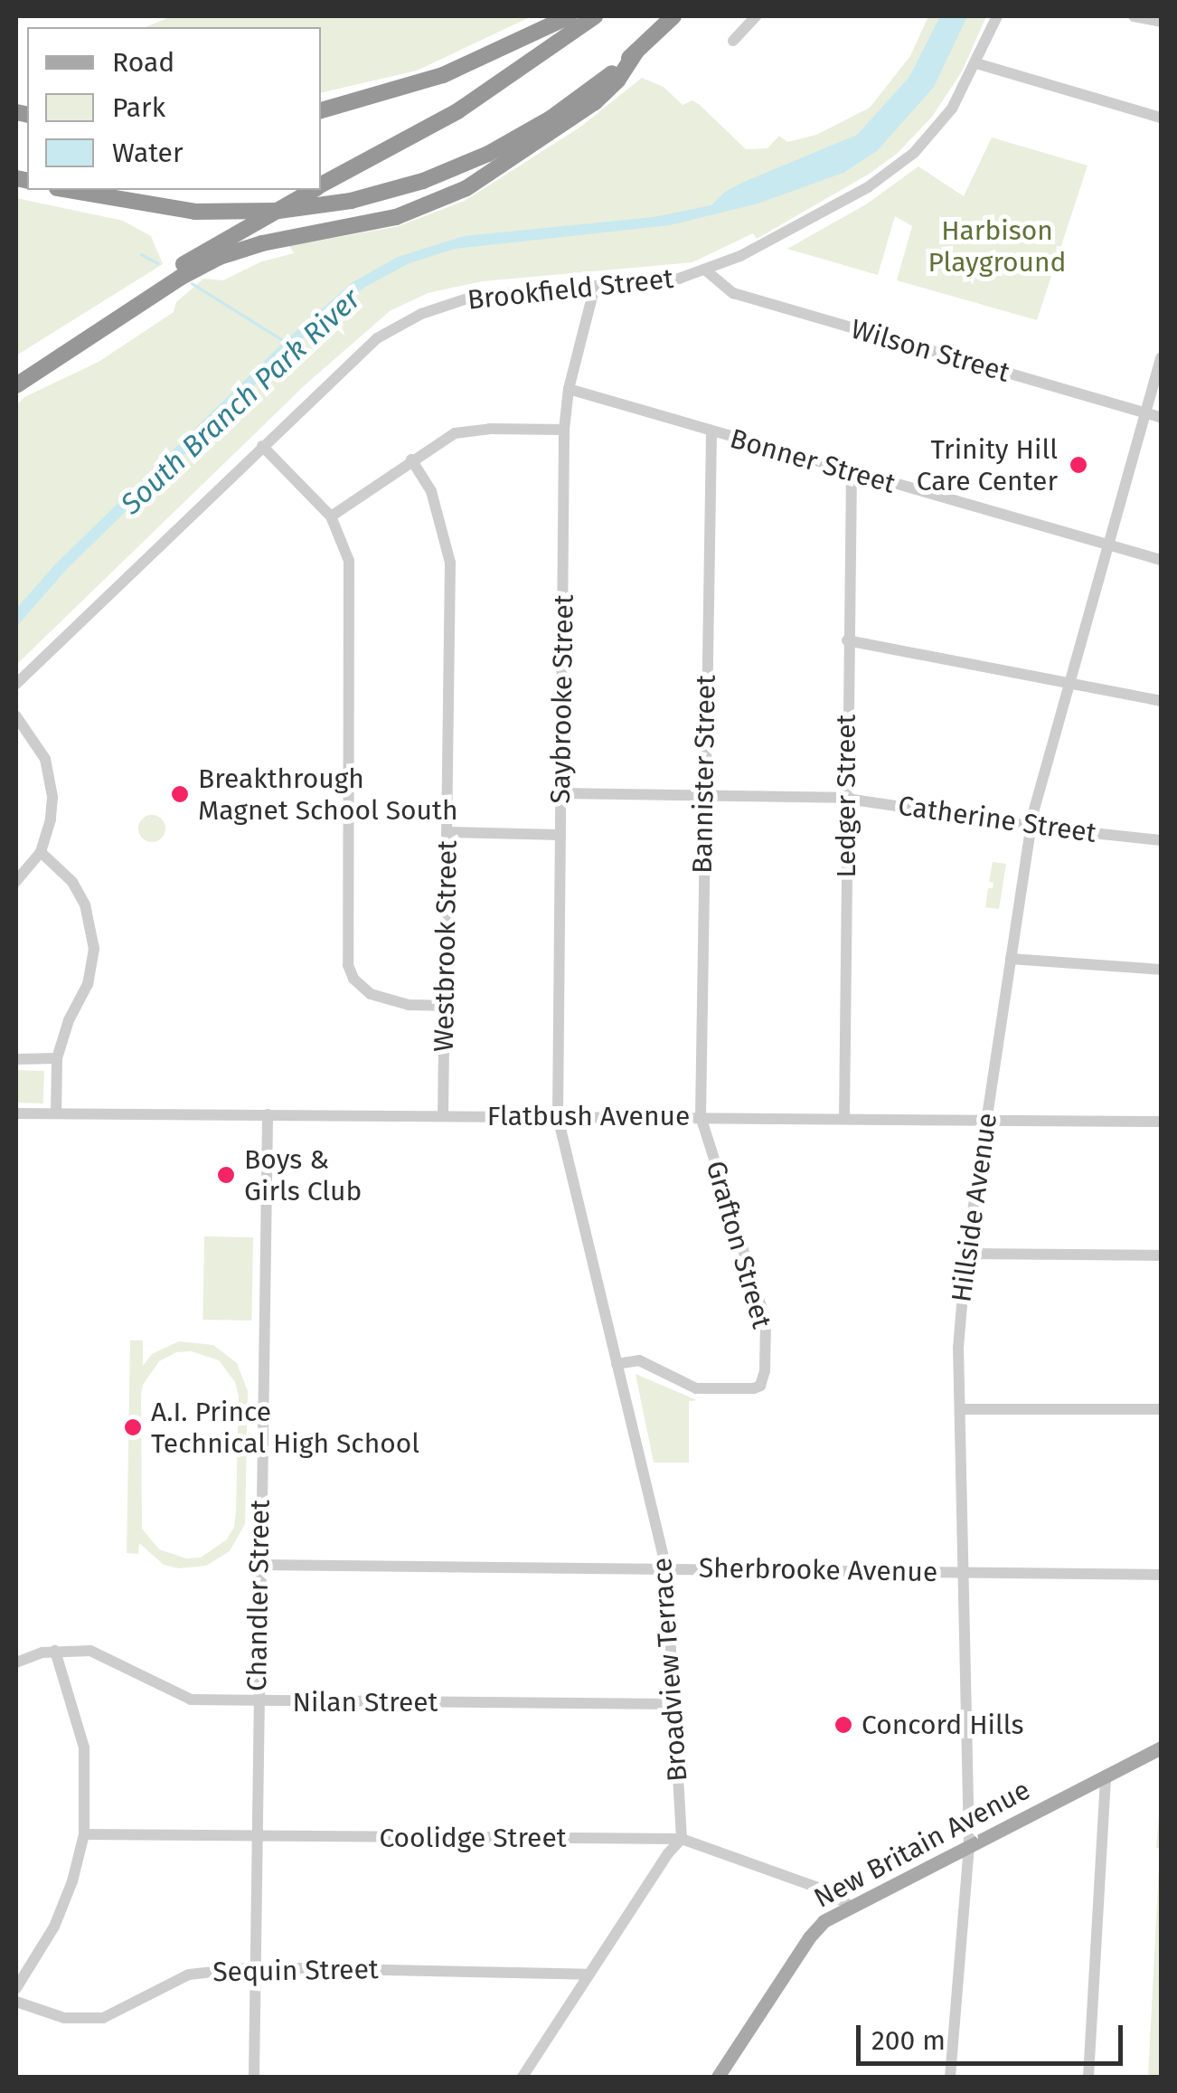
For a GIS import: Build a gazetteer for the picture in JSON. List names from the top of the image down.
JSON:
{
  "streets": {
    "main road": ["New Britain Avenue"],
    "street": [
      "Brookfield Street",
      "Wilson Street",
      "Bonner Street",
      "Saybrooke Street",
      "Bannister Street",
      "Ledger Street",
      "Catherine Street",
      "Westbrook Street",
      "Flatbush Avenue",
      "Hillside Avenue",
      "Grafton Street",
      "Sherbrooke Avenue",
      "Chandler Street",
      "Broadview Terrace",
      "Nilan Street",
      "Coolidge Street",
      "Sequin Street"
    ]
  },
  "crossings": [
    ["Brookfield Street", "Wilson Street"],
    ["Brookfield Street", "Saybrooke Street"],
    ["Wilson Street", "Hillside Avenue"],
    ["Bonner Street", "Saybrooke Street"],
    ["Bonner Street", "Bannister Street"],
    ["Bonner Street", "Ledger Street"],
    ["Bonner Street", "Hillside Avenue"],
    ["Saybrooke Street", "Catherine Street"],
    ["Saybrooke Street", "Flatbush Avenue"],
    ["Saybrooke Street", "Broadview Terrace"],
    ["Bannister Street", "Catherine Street"],
    ["Bannister Street", "Flatbush Avenue"],
    ["Bannister Street", "Grafton Street"],
    ["Ledger Street", "Catherine Street"],
    ["Ledger Street", "Flatbush Avenue"],
    ["Catherine Street", "Hillside Avenue"],
    ["Westbrook Street", "Flatbush Avenue"],
    ["Flatbush Avenue", "Hillside Avenue"],
    ["Flatbush Avenue", "Grafton Street"],
    ["Flatbush Avenue", "Chandler Street"],
    ["Flatbush Avenue", "Broadview Terrace"],
    ["Hillside Avenue", "Sherbrooke Avenue"],
    ["Hillside Avenue", "New Britain Avenue"],
    ["Grafton Street", "Broadview Terrace"],
    ["Sherbrooke Avenue", "Chandler Street"],
    ["Sherbrooke Avenue", "Broadview Terrace"],
    ["Chandler Street", "Nilan Street"],
    ["Chandler Street", "Coolidge Street"],
    ["Chandler Street", "Sequin Street"],
    ["Broadview Terrace", "Nilan Street"],
    ["Broadview Terrace", "Coolidge Street"],
    ["Coolidge Street", "New Britain Avenue"]
  ],
  "water": ["South Branch Park River"],
  "parks": ["Harbison Playground"],
  "places": [
    "Trinity Hill Care Center",
    "Breakthrough Magnet School South",
    "Boys & Girls Club",
    "A.I. Prince Technical High School",
    "Concord Hills"
  ],
  "legend": ["Road", "Park", "Water"],
  "scale_bar": "200 m"
}
